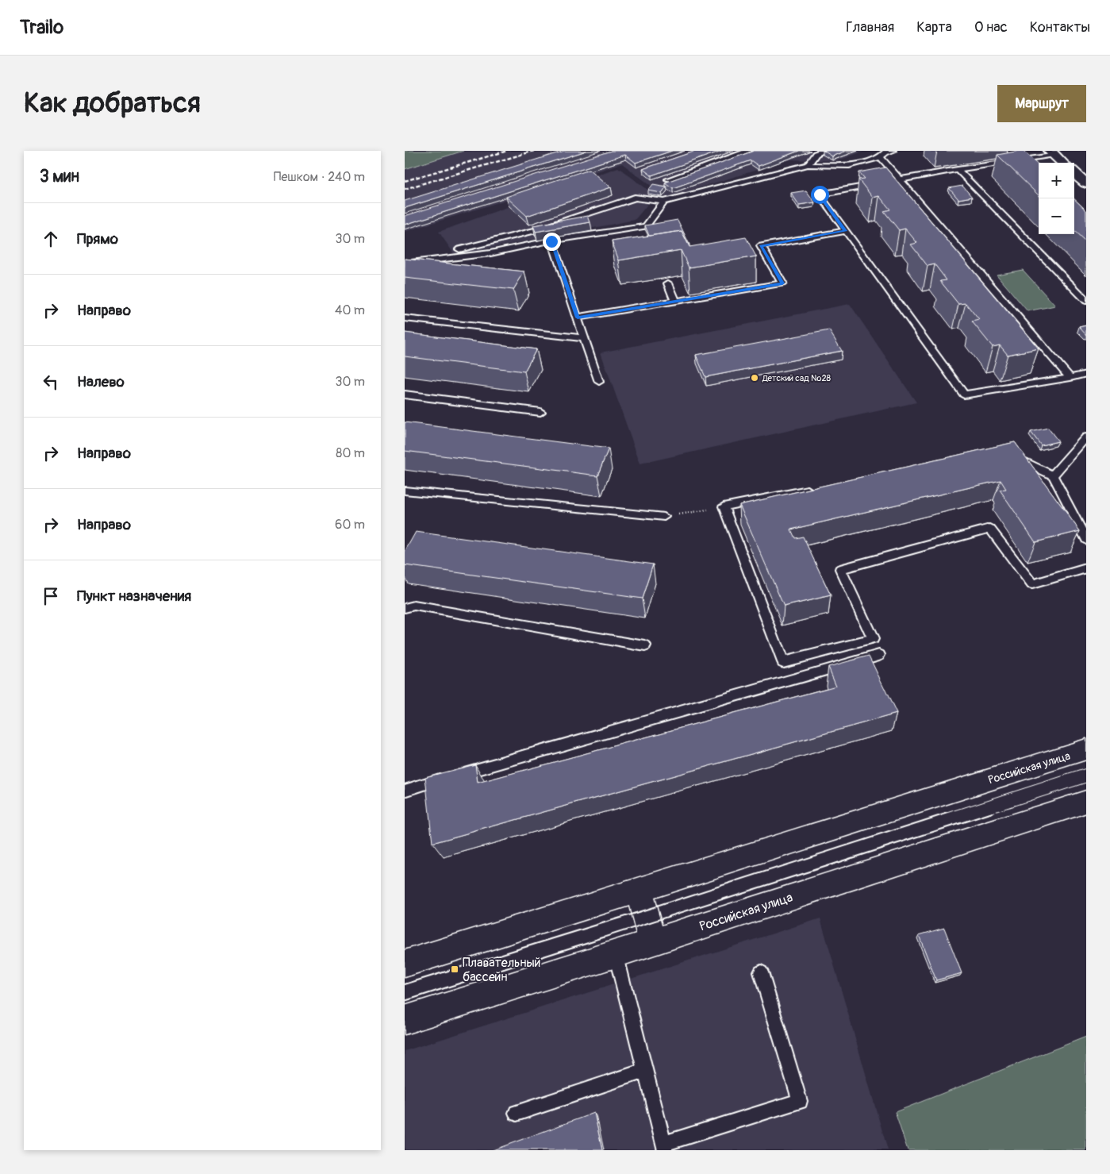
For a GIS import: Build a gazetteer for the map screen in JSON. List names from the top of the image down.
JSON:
{
  "streets": {
    "main road": ["Российская улица"]
  },
  "places": {
    "other": ["Детский сад №28"],
    "transit": ["Плавательный бассейн"]
  },
  "page": {
    "header": "Trailo",
    "nav": [
      "Главная",
      "Карта",
      "О нас",
      "Контакты"
    ],
    "buttons": "Маршрут",
    "title": "Как добраться",
    "heading": ["3 мин", "Пешком · 240 m"],
    "map_buttons": ["+", "−"],
    "list": [
      ["Прямо", "30 m"],
      ["Направо", "40 m"],
      ["Налево", "30 m"],
      ["Направо", "80 m"],
      ["Направо", "60 m"],
      "Пункт назначения"
    ]
  }
}
